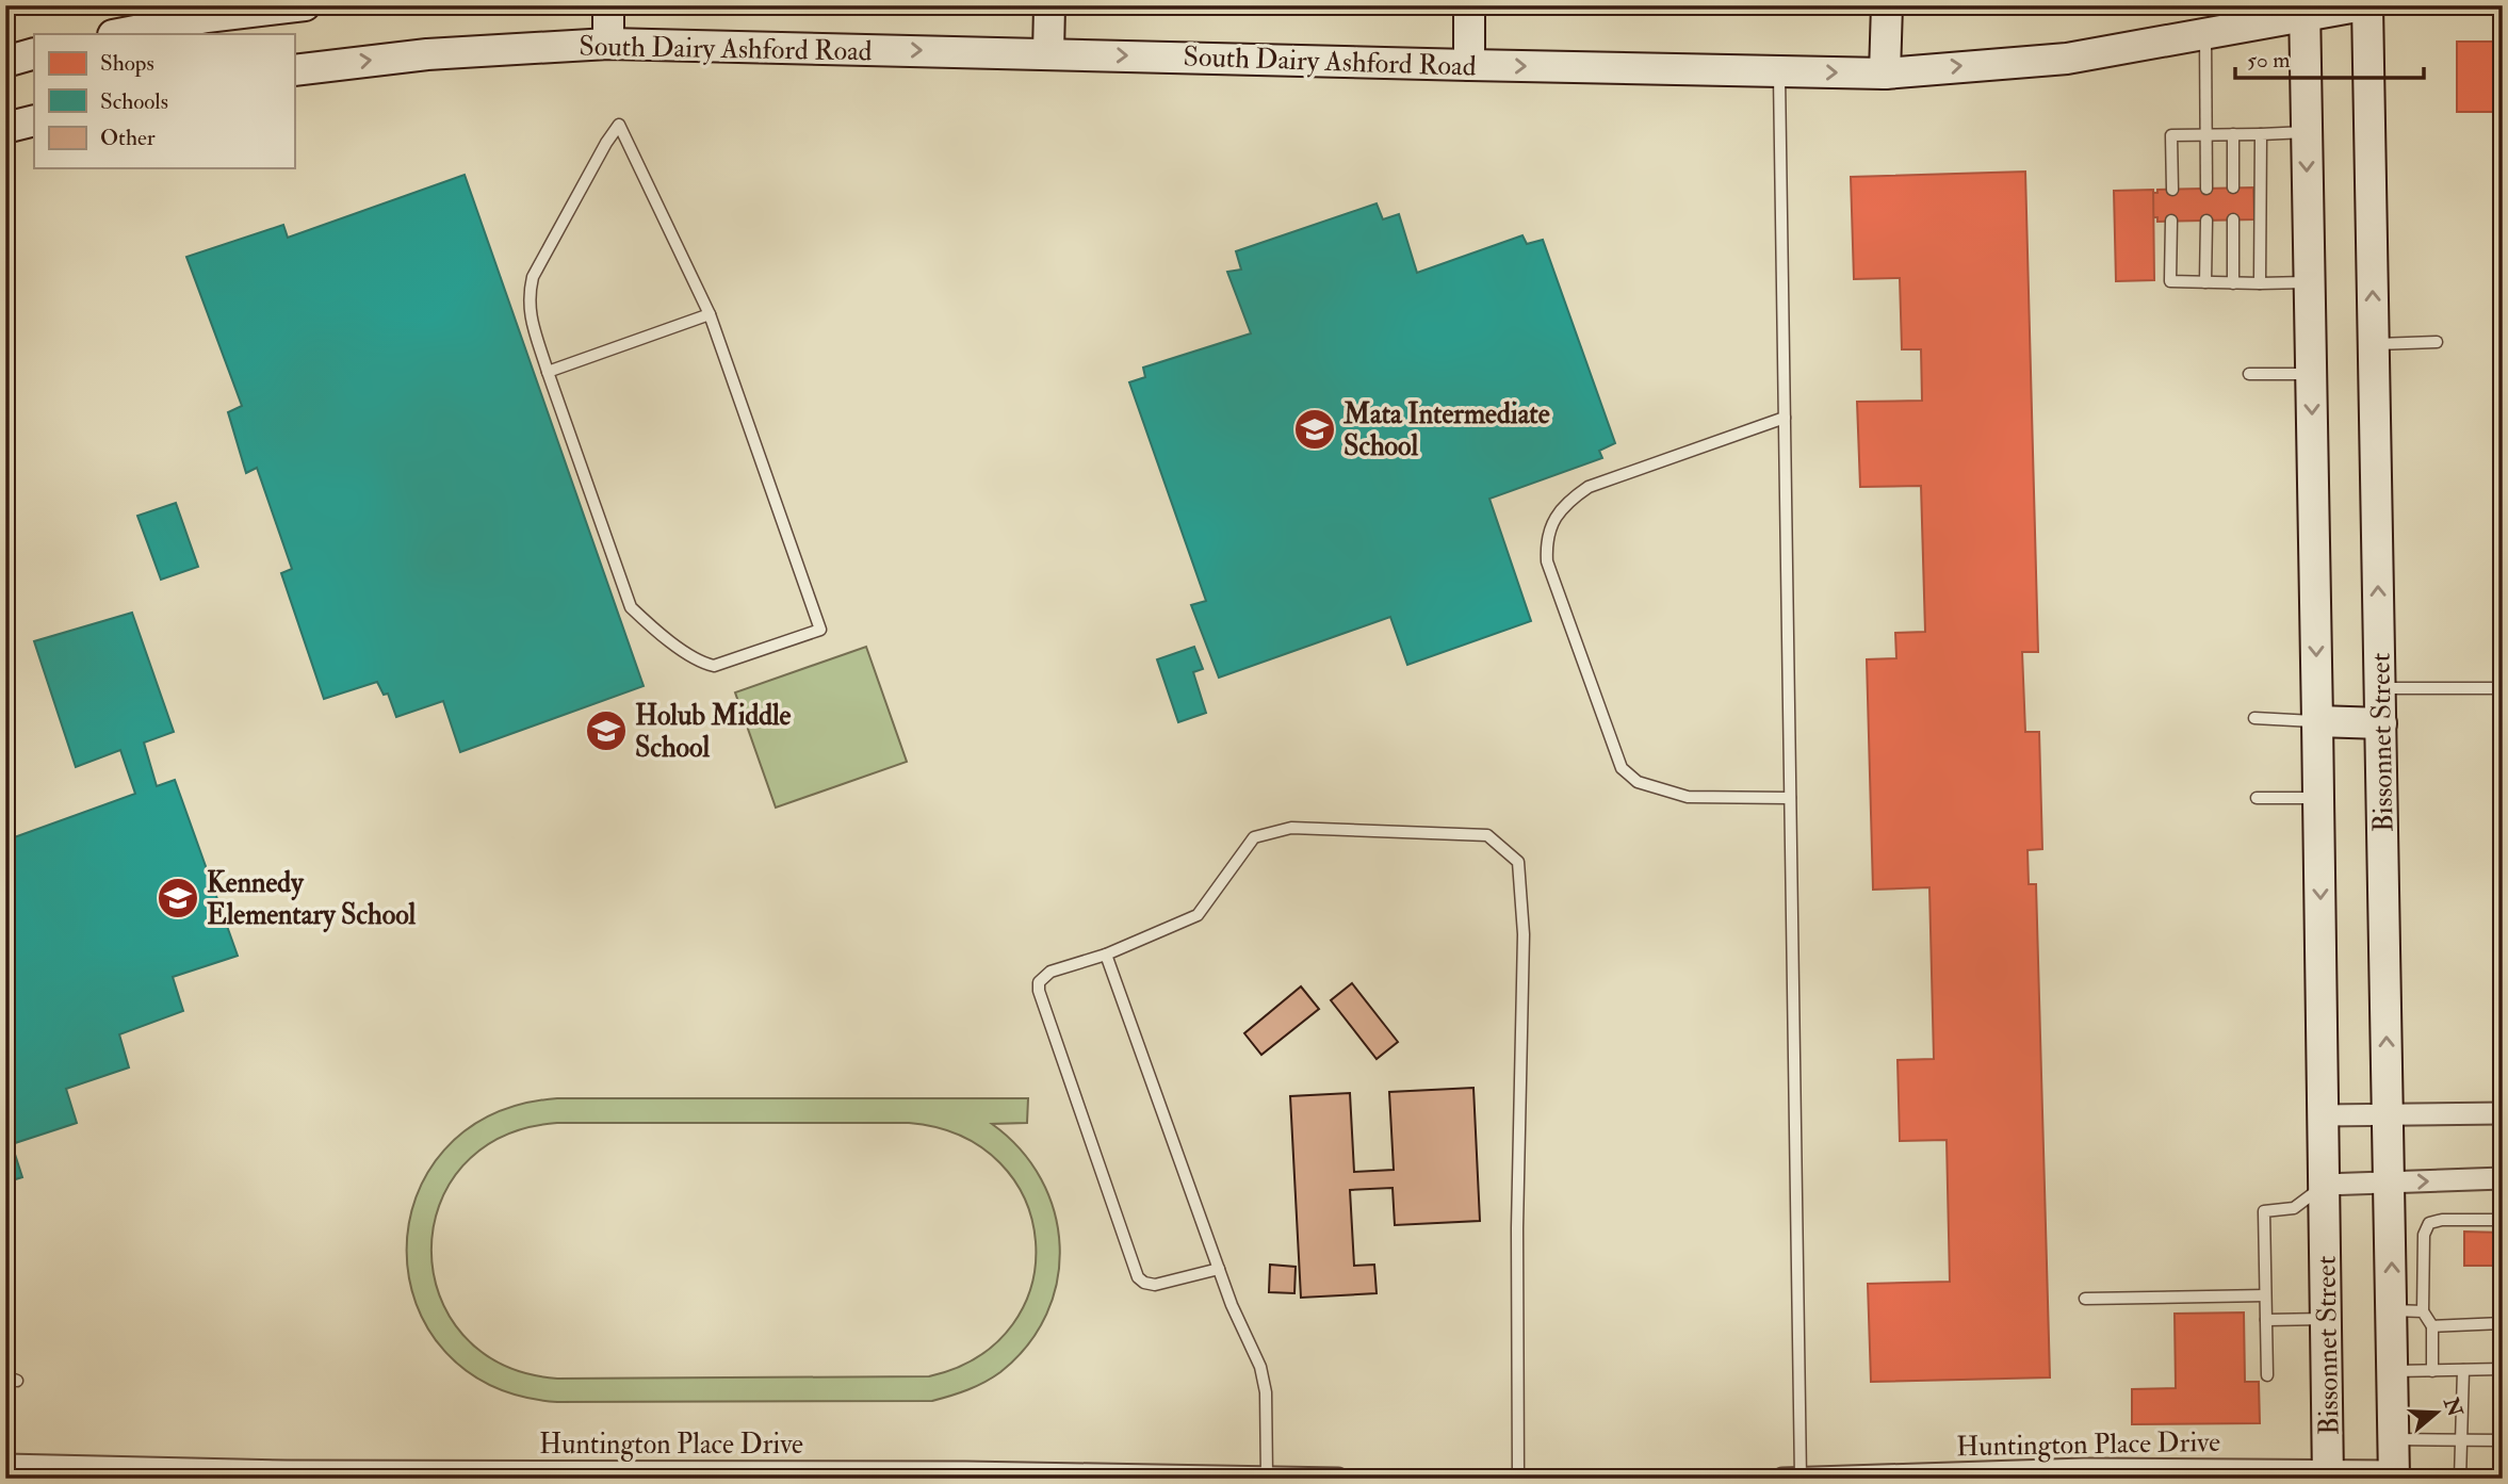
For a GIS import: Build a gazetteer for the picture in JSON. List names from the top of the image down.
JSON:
{
  "streets": {
    "main road": ["South Dairy Ashford Road", "Bissonnet Street"],
    "street": ["Huntington Place Drive"]
  },
  "crossings": [
    ["South Dairy Ashford Road", "Bissonnet Street"],
    ["Bissonnet Street", "Huntington Place Drive"]
  ],
  "one_way": ["South Dairy Ashford Road"],
  "places": {
    "school or university": ["Mata Intermediate School", "Holub Middle School", "Kennedy Elementary School"]
  },
  "legend": ["Shops", "Schools", "Other"],
  "scale_bar": "50 m",
  "north": "right"
}
